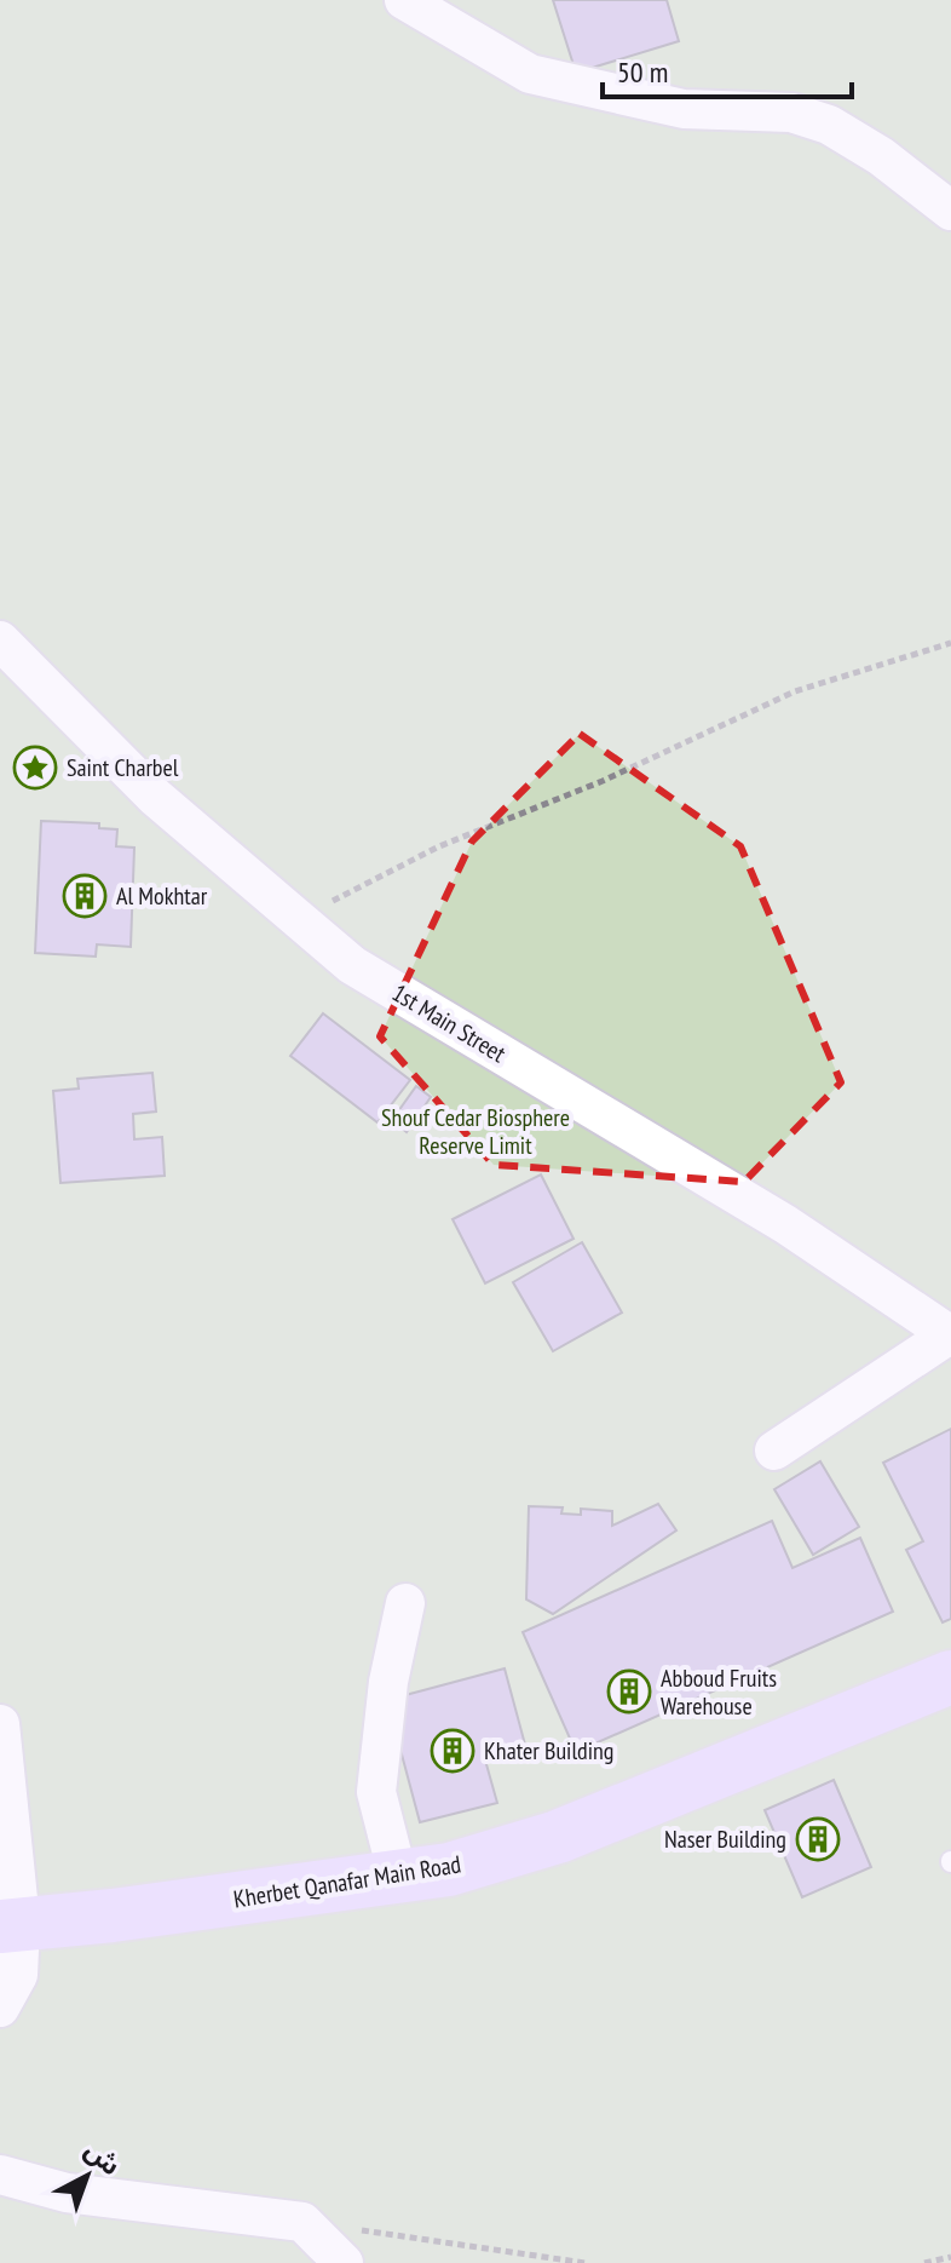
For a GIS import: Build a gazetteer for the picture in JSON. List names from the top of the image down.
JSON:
{
  "streets": {
    "main road": ["Kherbet Qanafar Main Road"],
    "street": ["1st Main Street"]
  },
  "parks": ["Shouf Cedar Biosphere Reserve Limit"],
  "places": {
    "place": ["Saint Charbel"],
    "building": [
      "Al Mokhtar",
      "Abboud Fruits Warehouse",
      "Khater Building",
      "Naser Building"
    ]
  },
  "scale_bar": "50 m",
  "north": "top right"
}
